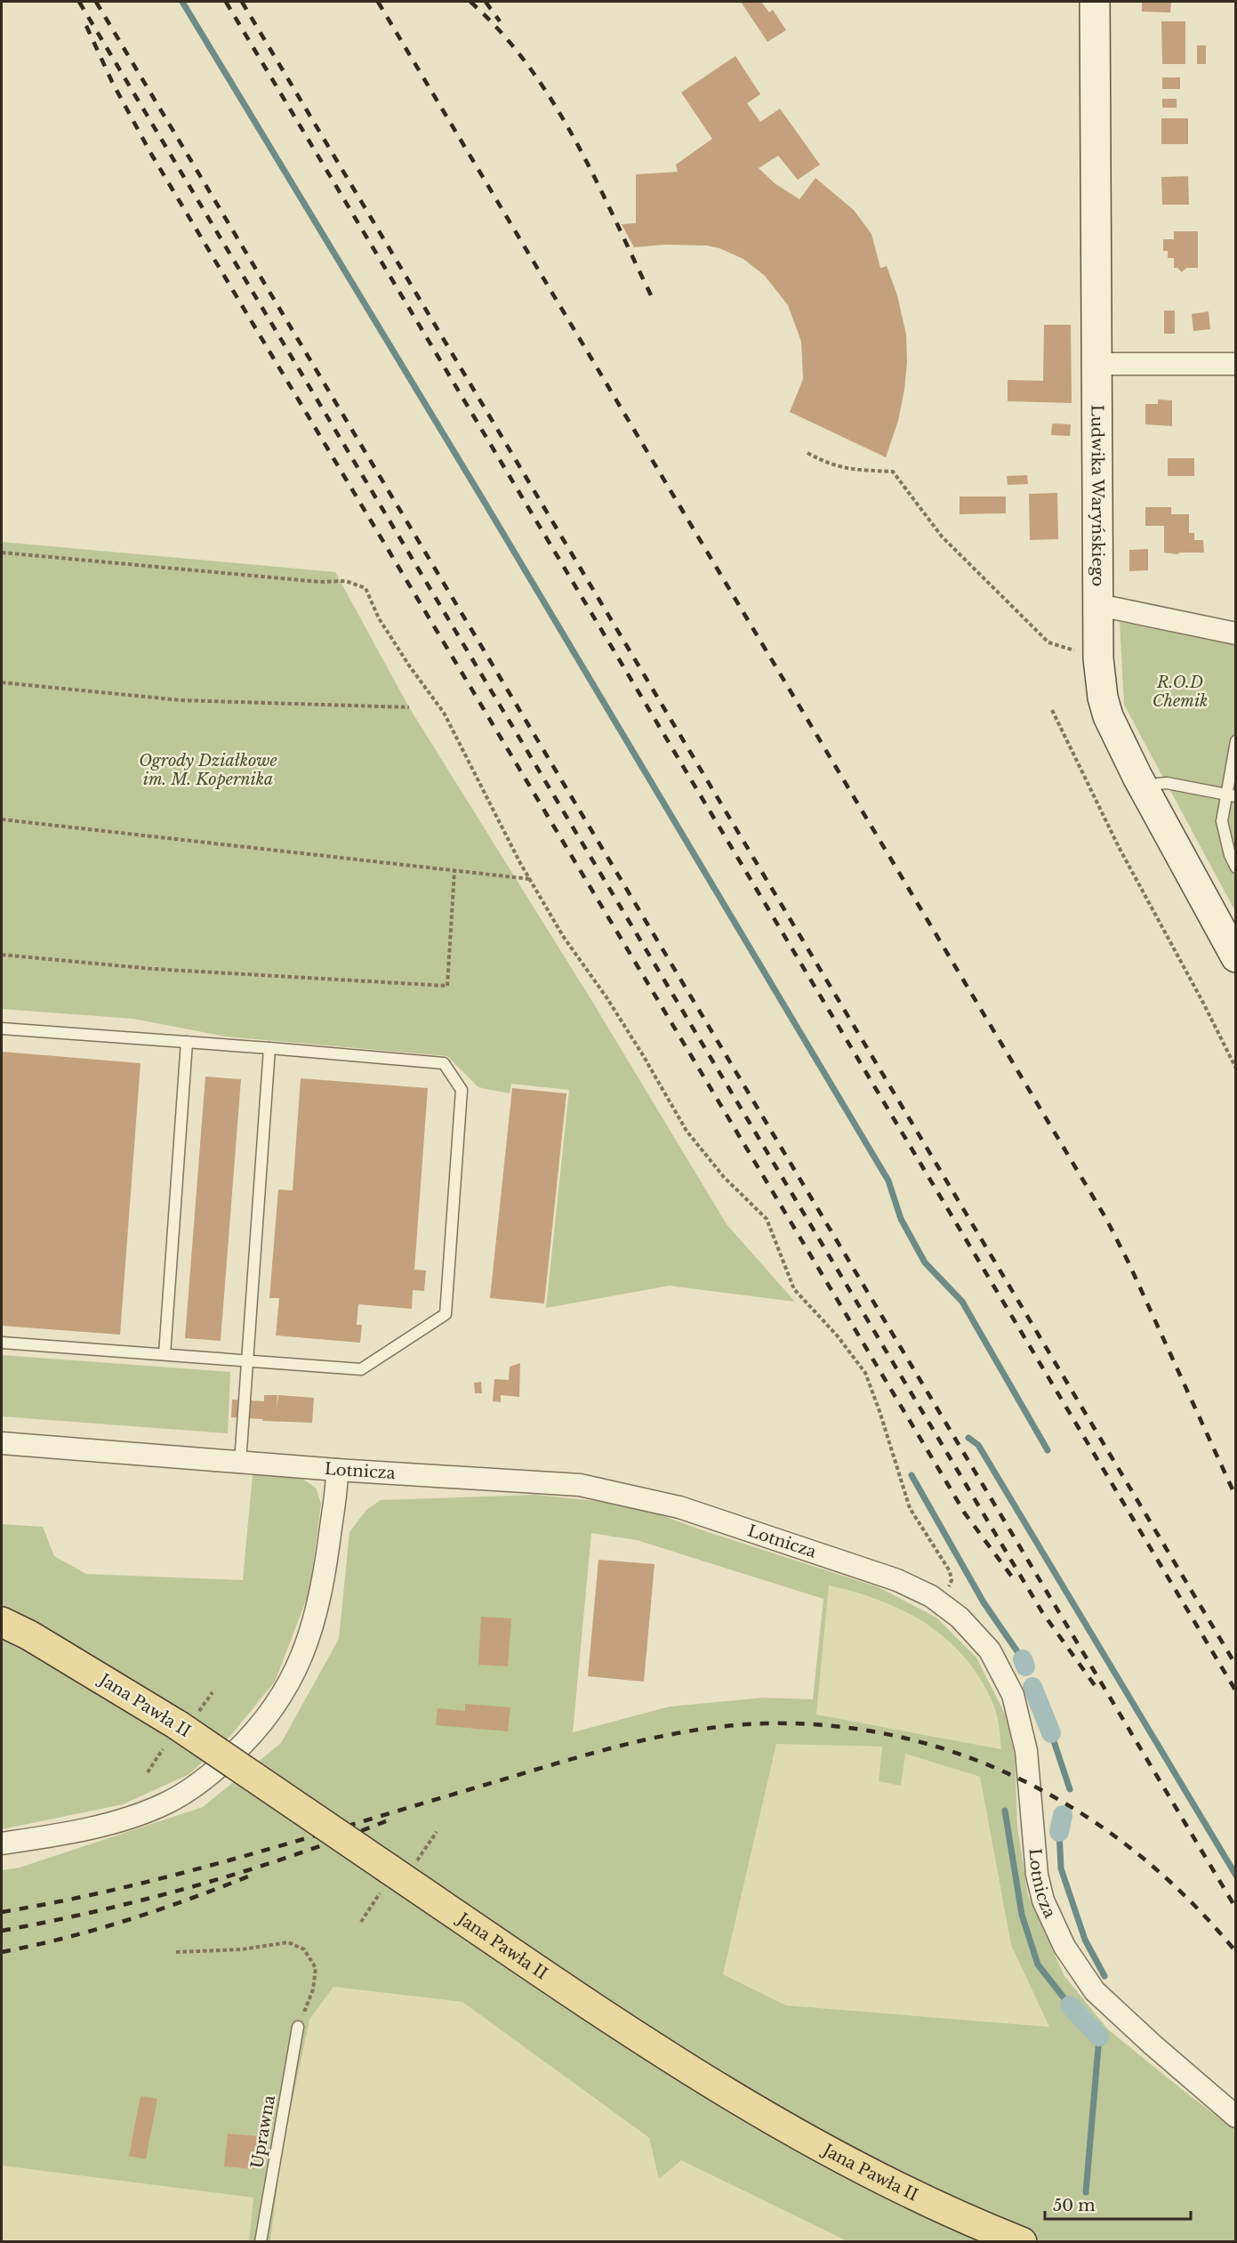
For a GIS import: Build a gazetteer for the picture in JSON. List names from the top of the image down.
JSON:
{
  "streets": {
    "main road": ["Jana Pawła II"],
    "street": ["Ludwika Waryńskiego", "Lotnicza"],
    "lane": ["Uprawna"]
  },
  "parks": ["R.O.D Chemik", "Ogrody Działkowe im. M. Kopernika"],
  "scale_bar": "50 m"
}
